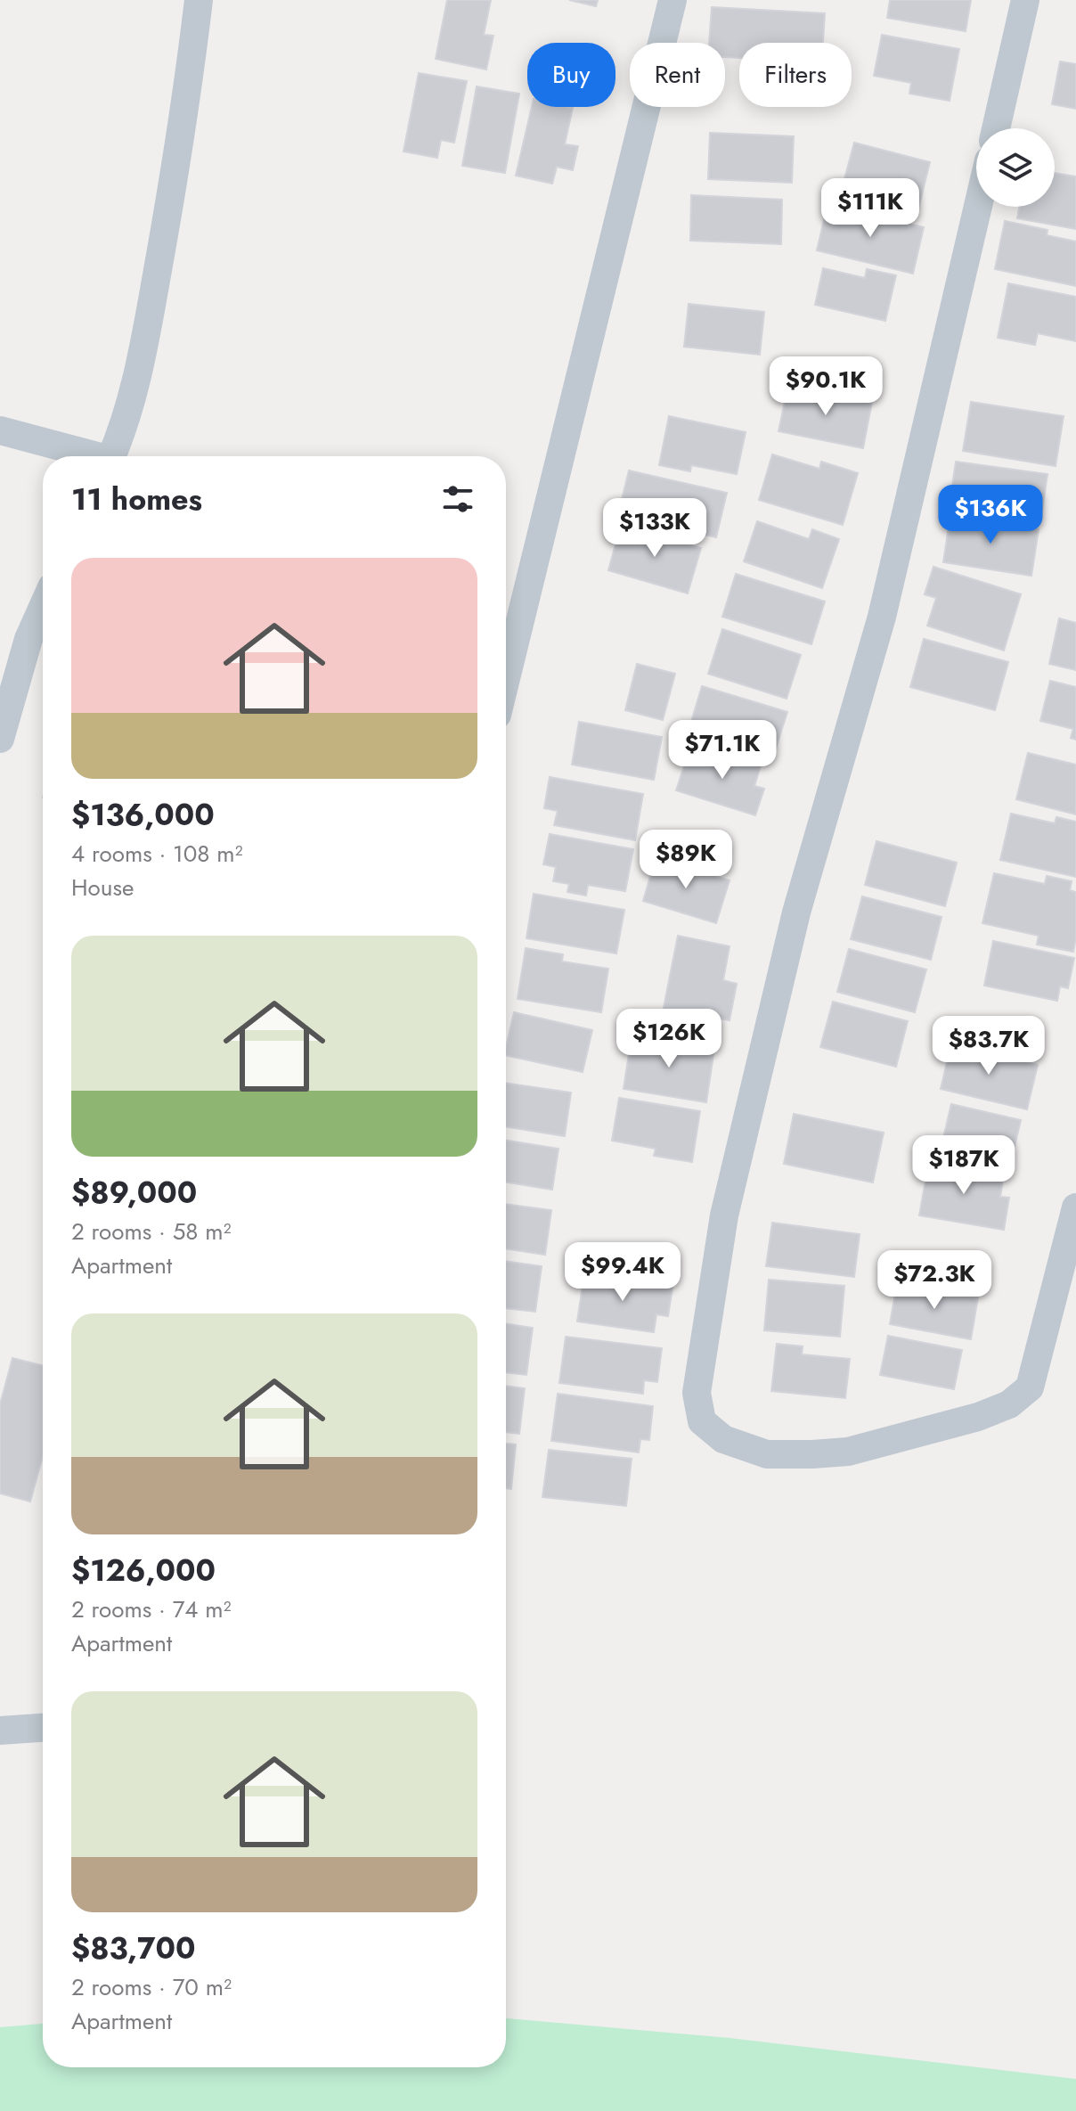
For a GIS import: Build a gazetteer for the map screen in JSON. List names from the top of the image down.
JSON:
{
  "page": {
    "chip": ["Buy", "Rent", "Filters"],
    "price": [
      "$111K",
      "$90.1K",
      "$136K",
      "$133K",
      "$71.1K",
      "$89K",
      "$126K",
      "$83.7K",
      "$187K",
      "$99.4K",
      "$72.3K"
    ],
    "heading": "11 homes",
    "list": [
      {
        "name": "$136,000",
        "note": "4 rooms · 108 m² · House"
      },
      {
        "name": "$89,000",
        "note": "2 rooms · 58 m² · Apartment"
      },
      {
        "name": "$126,000",
        "note": "2 rooms · 74 m² · Apartment"
      },
      {
        "name": "$83,700",
        "note": "2 rooms · 70 m² · Apartment"
      }
    ]
  }
}
